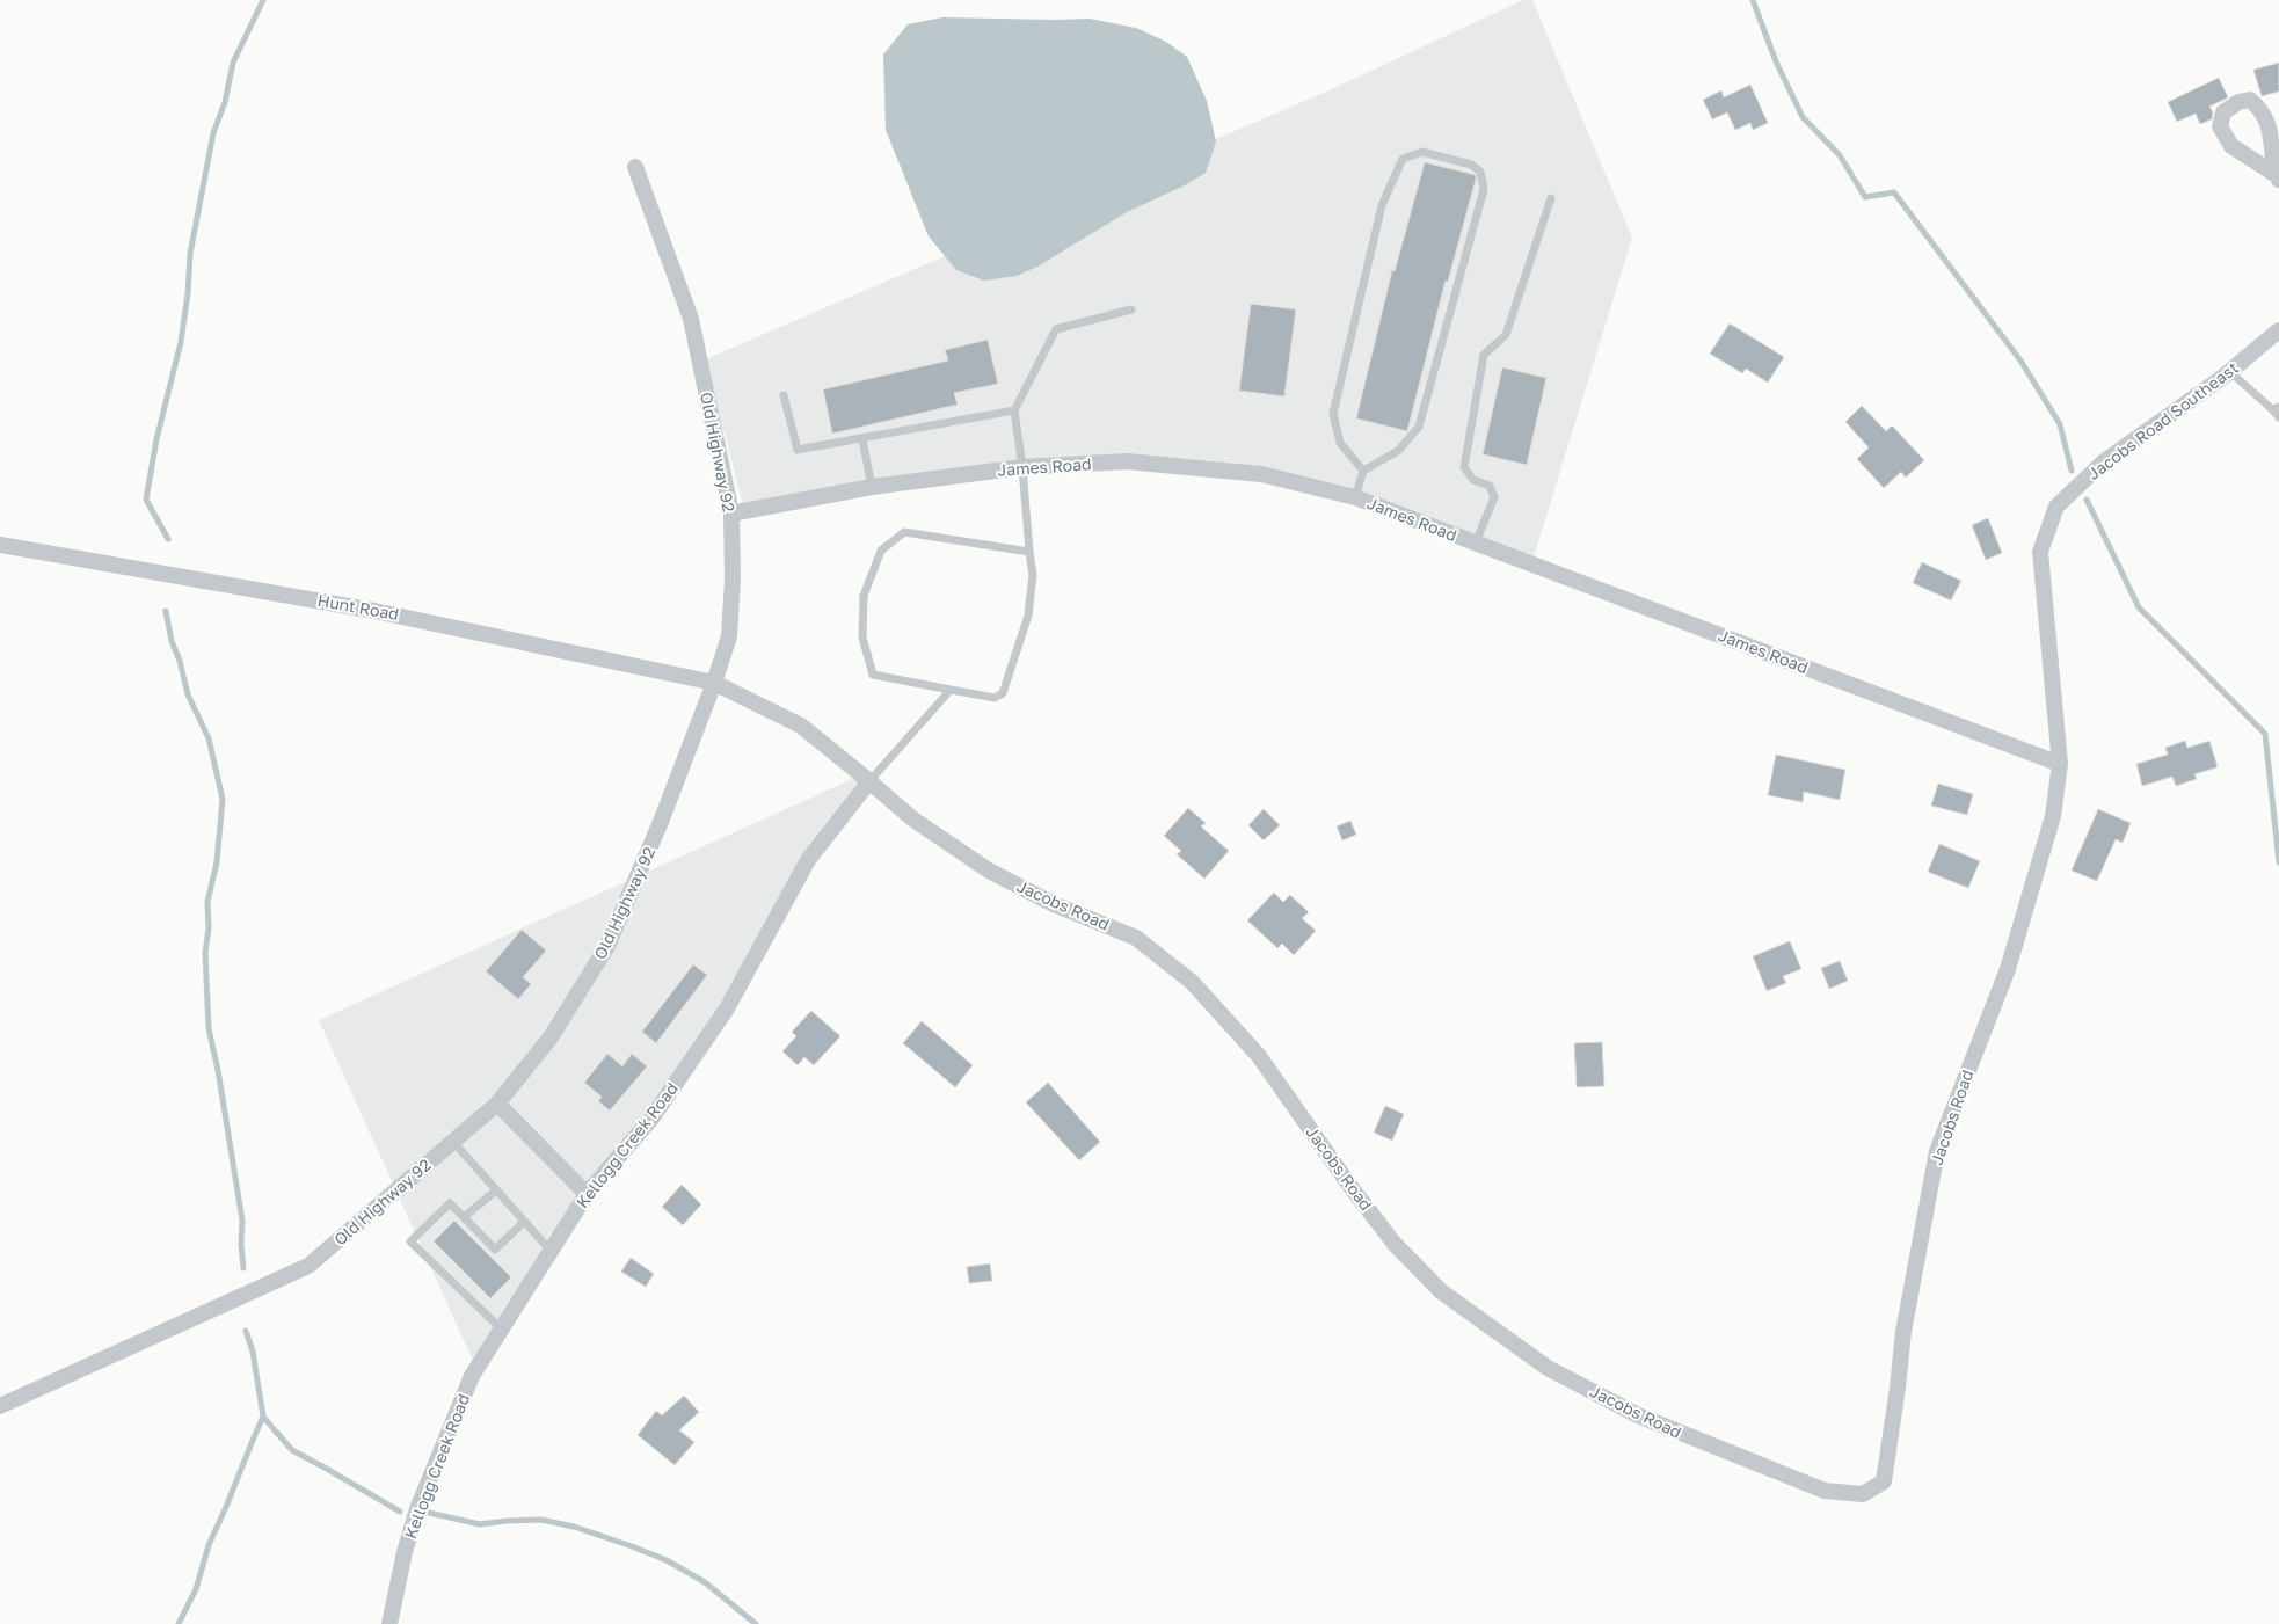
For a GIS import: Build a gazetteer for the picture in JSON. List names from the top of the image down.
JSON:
{
  "streets": {
    "street": [
      "Jacobs Road Southeast",
      "Old Highway 92",
      "James Road",
      "Hunt Road",
      "Jacobs Road",
      "Kellogg Creek Road"
    ]
  },
  "crossings": [
    ["Jacobs Road Southeast", "James Road"],
    ["Jacobs Road Southeast", "Jacobs Road"],
    ["Old Highway 92", "James Road"],
    ["Old Highway 92", "Hunt Road"],
    ["James Road", "Jacobs Road"],
    ["Jacobs Road", "Kellogg Creek Road"]
  ]
}
